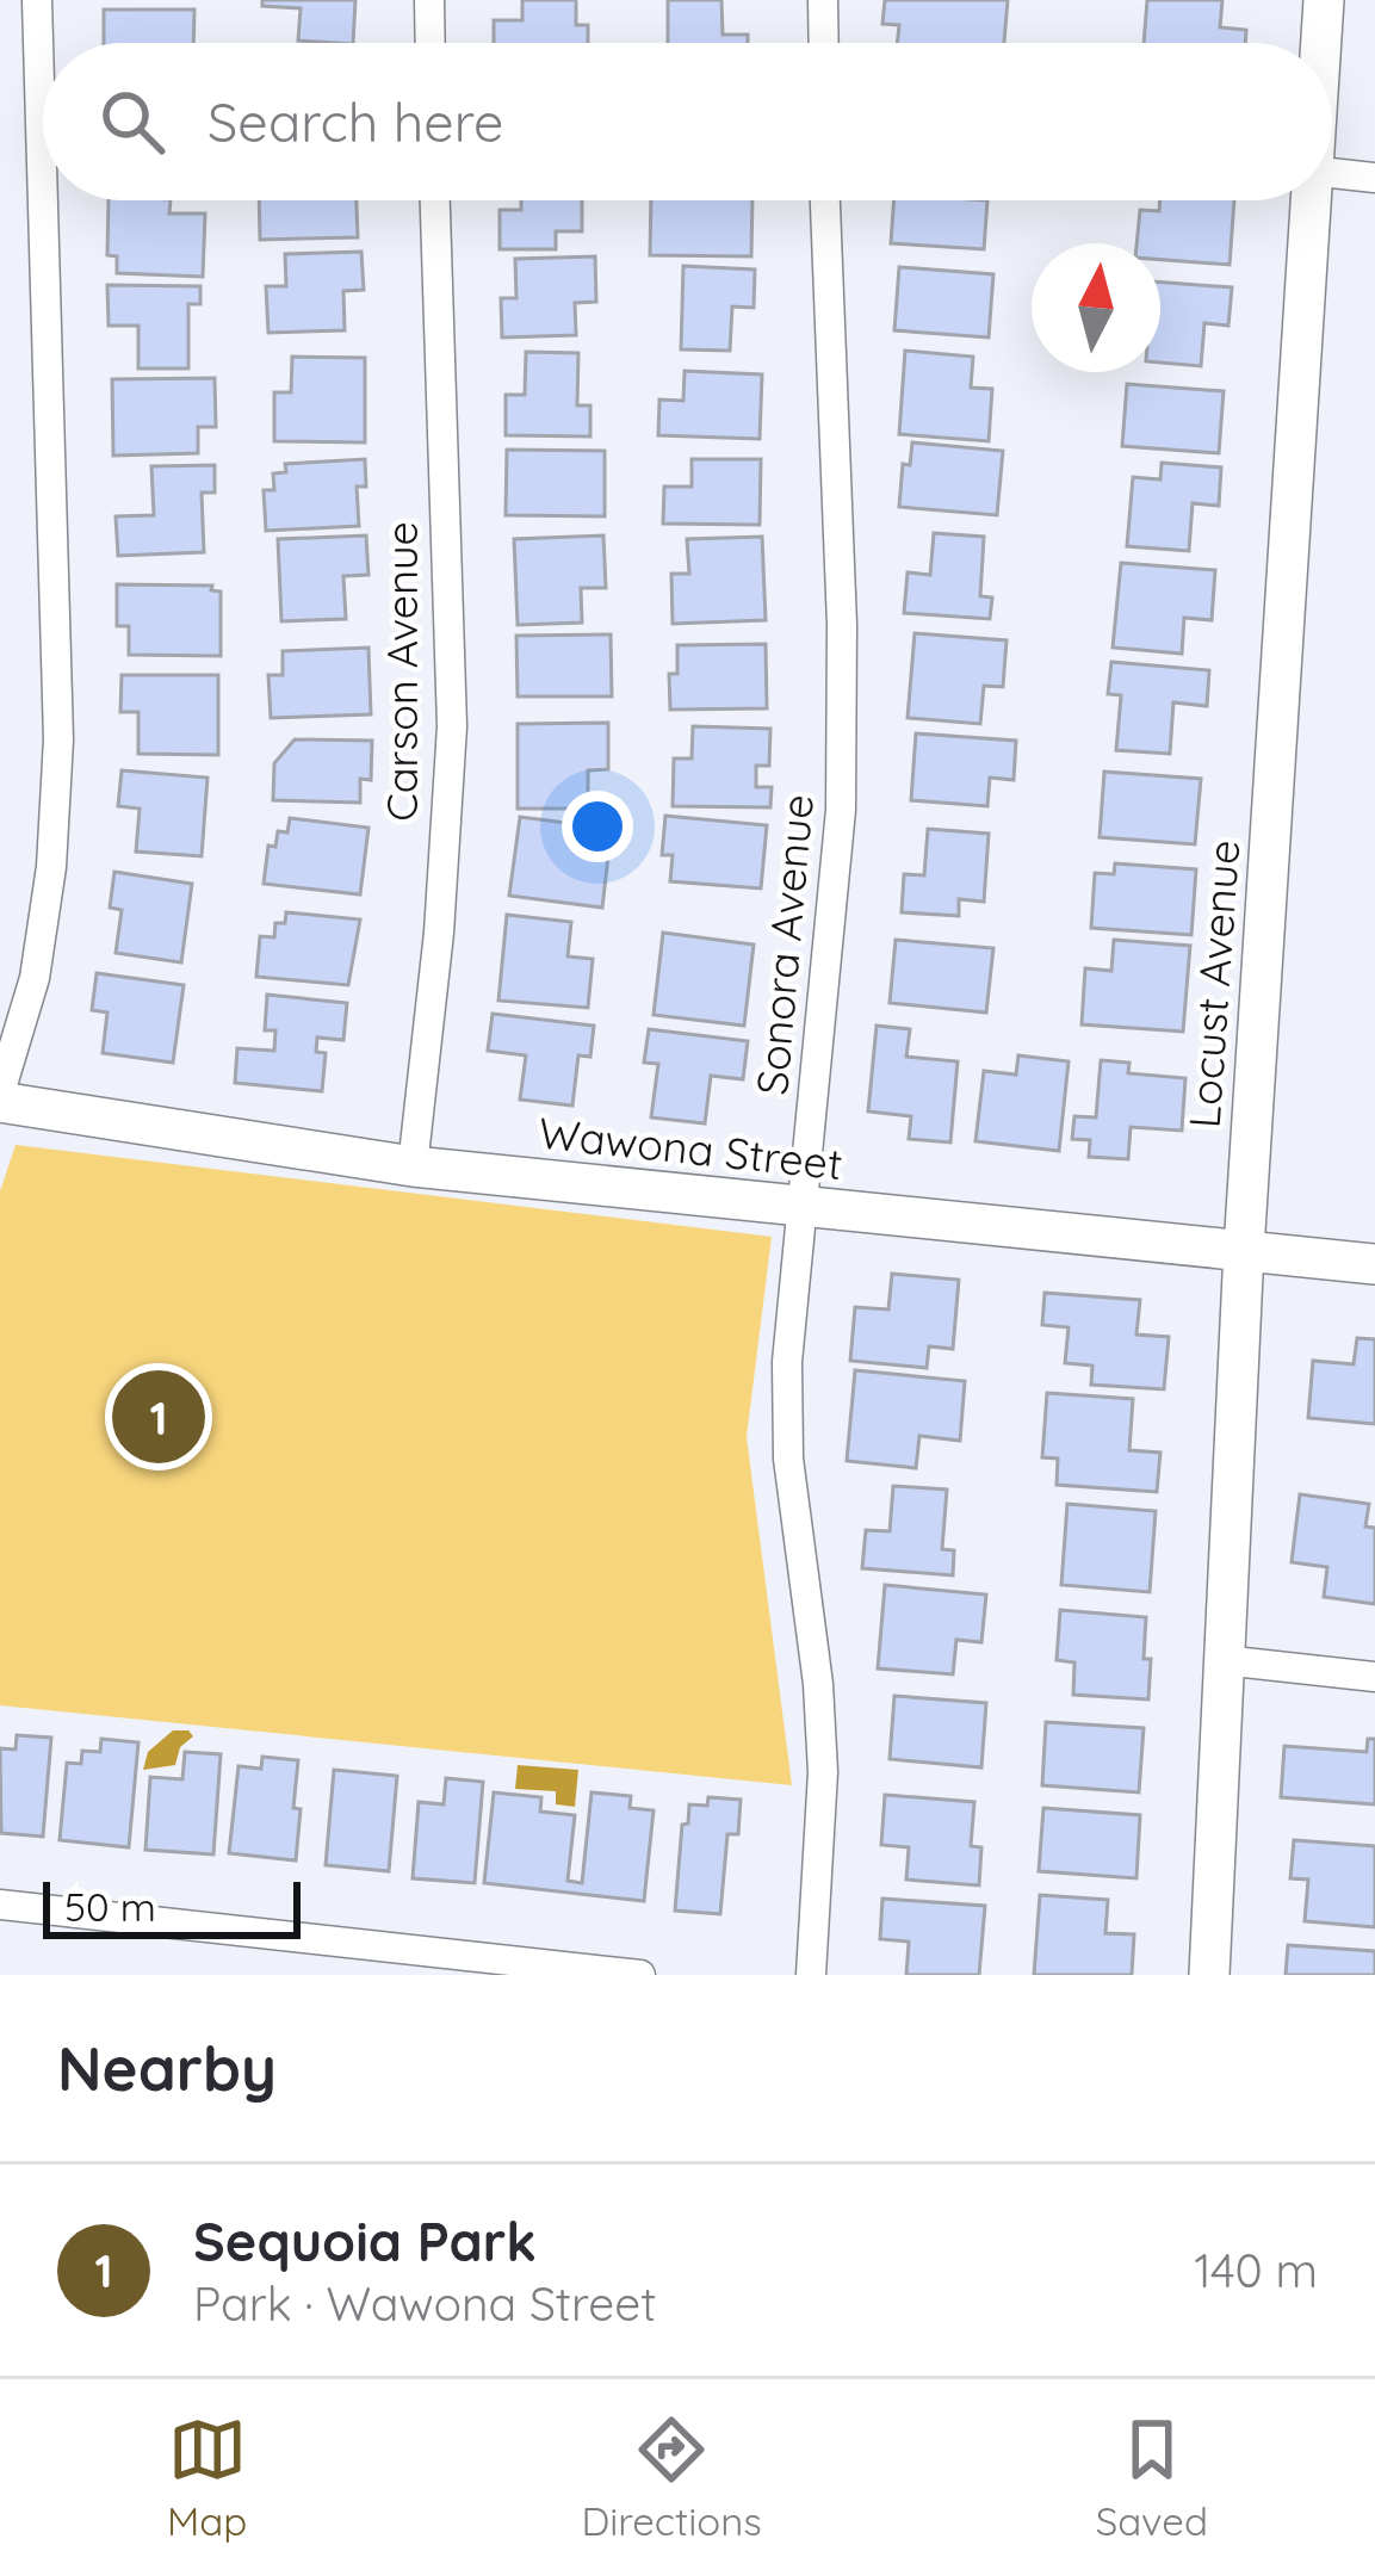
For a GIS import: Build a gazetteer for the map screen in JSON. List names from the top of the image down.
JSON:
{
  "streets": {
    "street": [
      "Carson Avenue",
      "Sonora Avenue",
      "Locust Avenue",
      "Wawona Street"
    ]
  },
  "crossings": [
    ["Carson Avenue", "Wawona Street"],
    ["Sonora Avenue", "Wawona Street"],
    ["Locust Avenue", "Wawona Street"]
  ],
  "scale_bar": "50 m",
  "north": "top",
  "page": {
    "search": "Search here",
    "pins": "1",
    "scale": "50 m",
    "heading": "Nearby",
    "list": [
      {
        "mark": "1",
        "name": "Sequoia Park",
        "note": "Park · Wawona Street",
        "value": "140 m"
      }
    ],
    "nav": ["Map", "Directions", "Saved"]
  }
}
